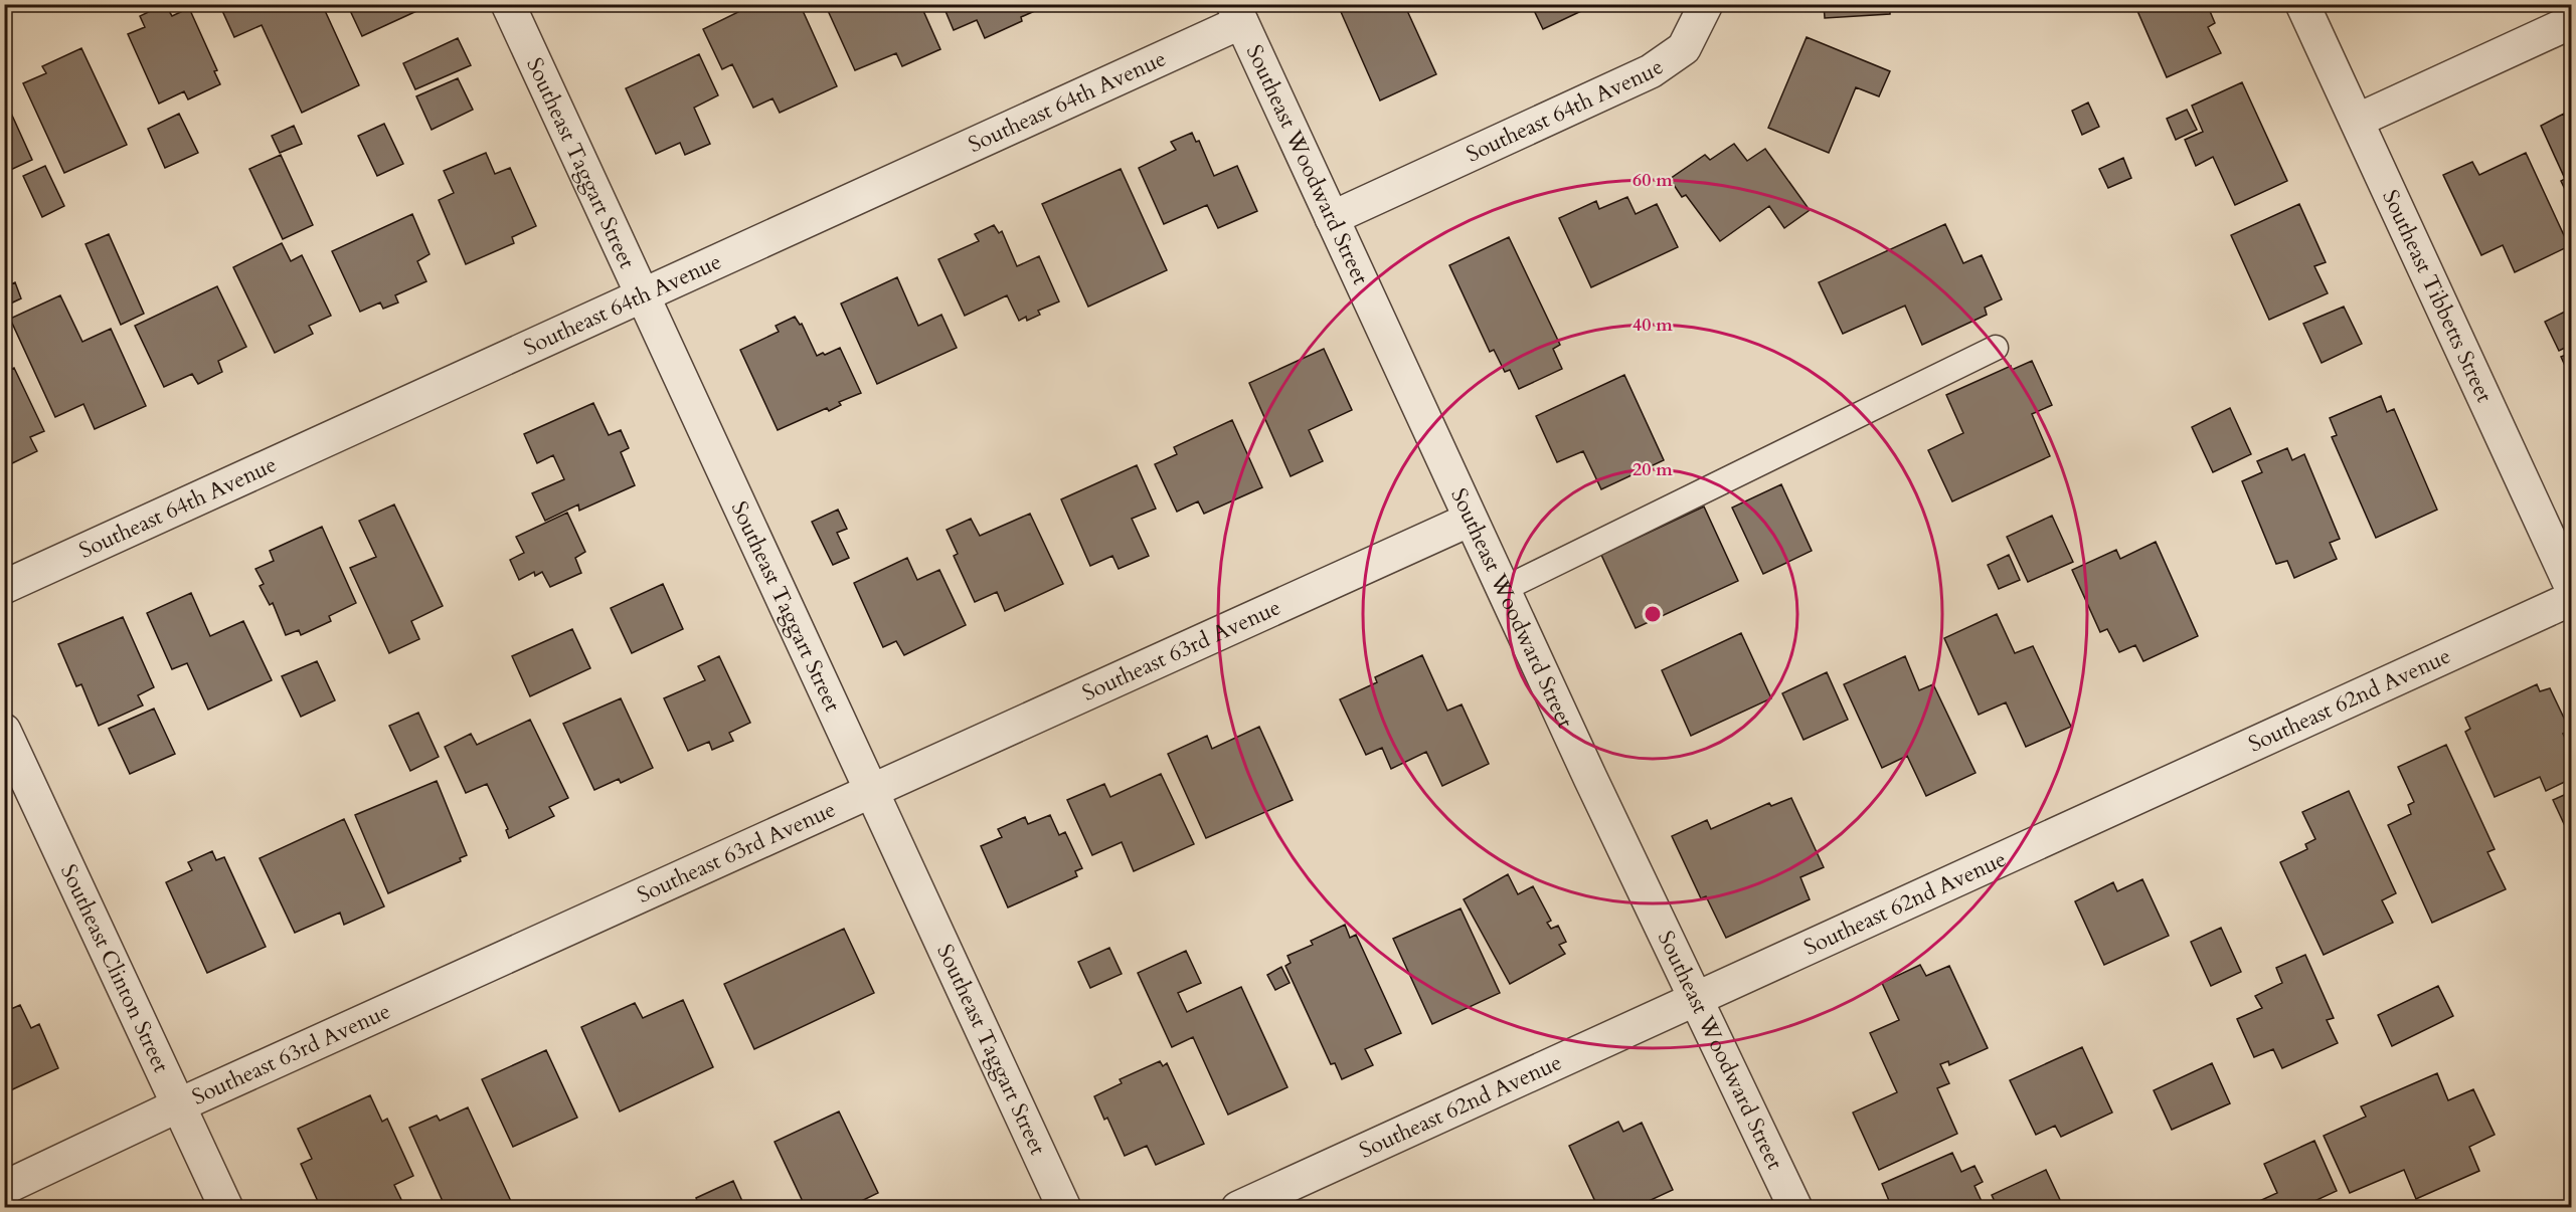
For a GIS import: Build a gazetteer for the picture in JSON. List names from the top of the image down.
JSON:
{
  "streets": {
    "street": [
      "Southeast 64th Avenue",
      "Southeast Taggart Street",
      "Southeast Woodward Street",
      "Southeast Tibbetts Street",
      "Southeast 63rd Avenue",
      "Southeast 62nd Avenue",
      "Southeast Clinton Street"
    ]
  },
  "crossings": [
    ["Southeast 64th Avenue", "Southeast Taggart Street"],
    ["Southeast 64th Avenue", "Southeast Woodward Street"],
    ["Southeast Taggart Street", "Southeast 63rd Avenue"],
    ["Southeast Woodward Street", "Southeast 63rd Avenue"],
    ["Southeast Woodward Street", "Southeast 62nd Avenue"],
    ["Southeast 63rd Avenue", "Southeast Clinton Street"]
  ],
  "rings": ["60 m", "40 m", "20 m"]
}
